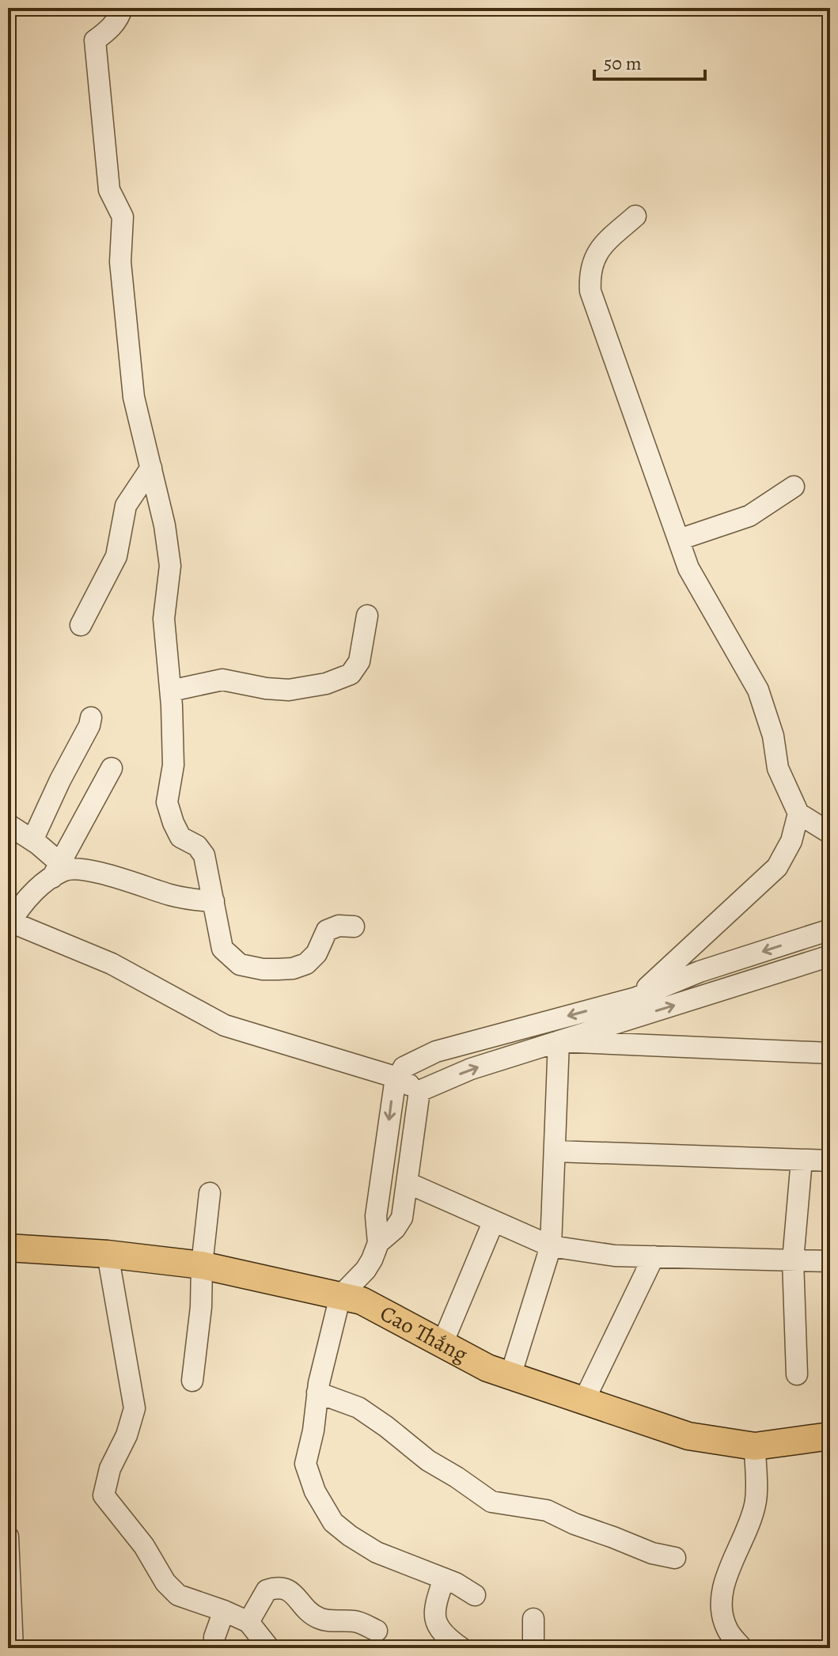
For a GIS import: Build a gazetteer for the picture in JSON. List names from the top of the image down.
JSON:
{
  "streets": {
    "main road": ["Cao Thắng"]
  },
  "scale_bar": "50 m"
}
